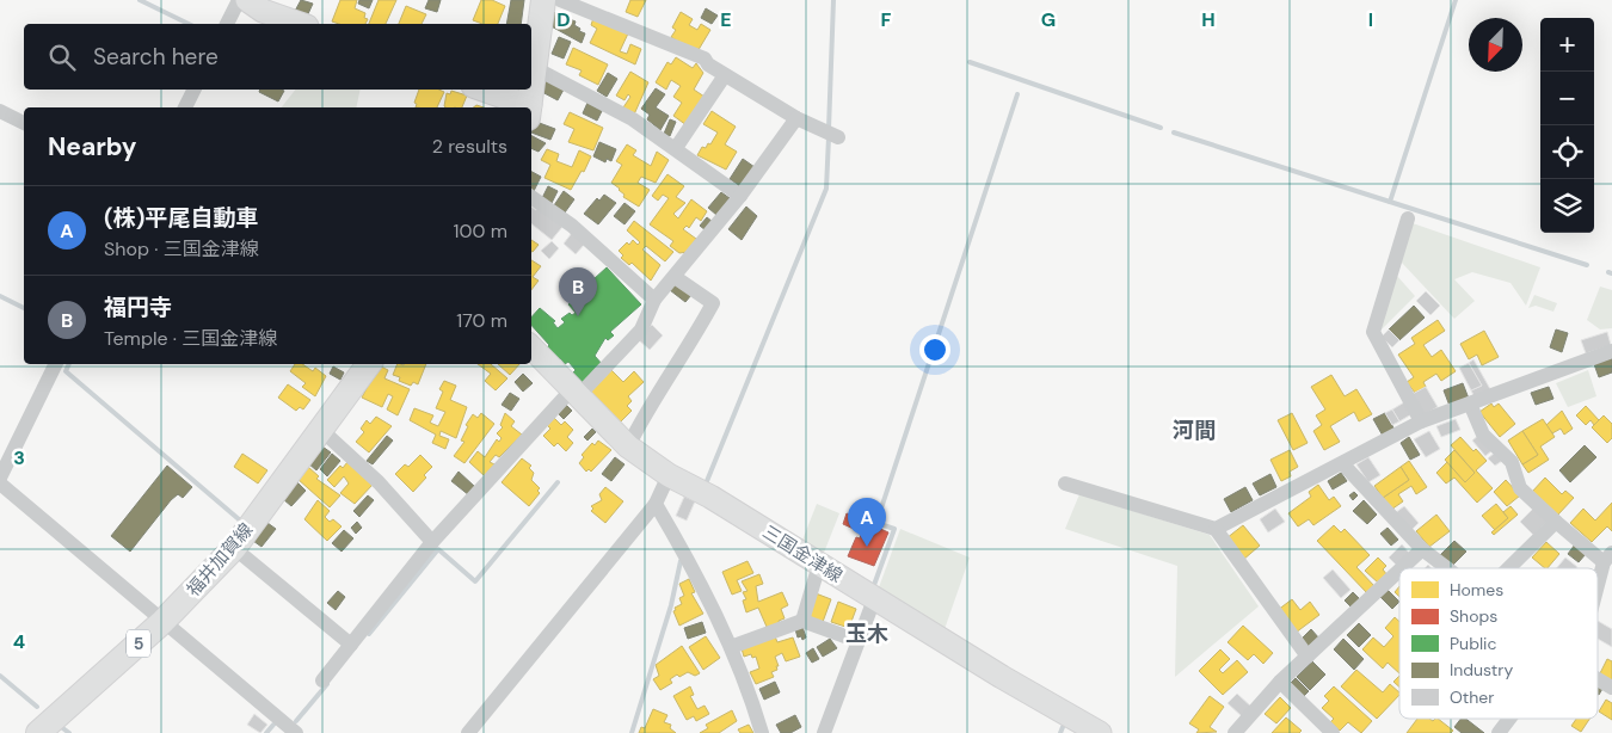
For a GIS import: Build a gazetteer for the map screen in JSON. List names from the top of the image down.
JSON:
{
  "streets": {
    "main road": ["三国金津線", "福井加賀線", "5"]
  },
  "districts": ["河間", "玉木"],
  "legend": [
    "Homes",
    "Shops",
    "Public",
    "Industry",
    "Other"
  ],
  "north": "bottom left",
  "page": {
    "map_buttons": ["+", "−"],
    "search": "Search here",
    "heading": ["Nearby", "2 results"],
    "list": [
      {
        "mark": "A",
        "name": "(株)平尾自動車",
        "note": "Shop · 三国金津線",
        "value": "100 m"
      },
      {
        "mark": "B",
        "name": "福円寺",
        "note": "Temple · 三国金津線",
        "value": "170 m"
      }
    ],
    "pins": ["B", "A"]
  },
  "grid": {
    "columns": [
      "D",
      "E",
      "F",
      "G",
      "H",
      "I"
    ],
    "rows": ["3", "4"]
  }
}
